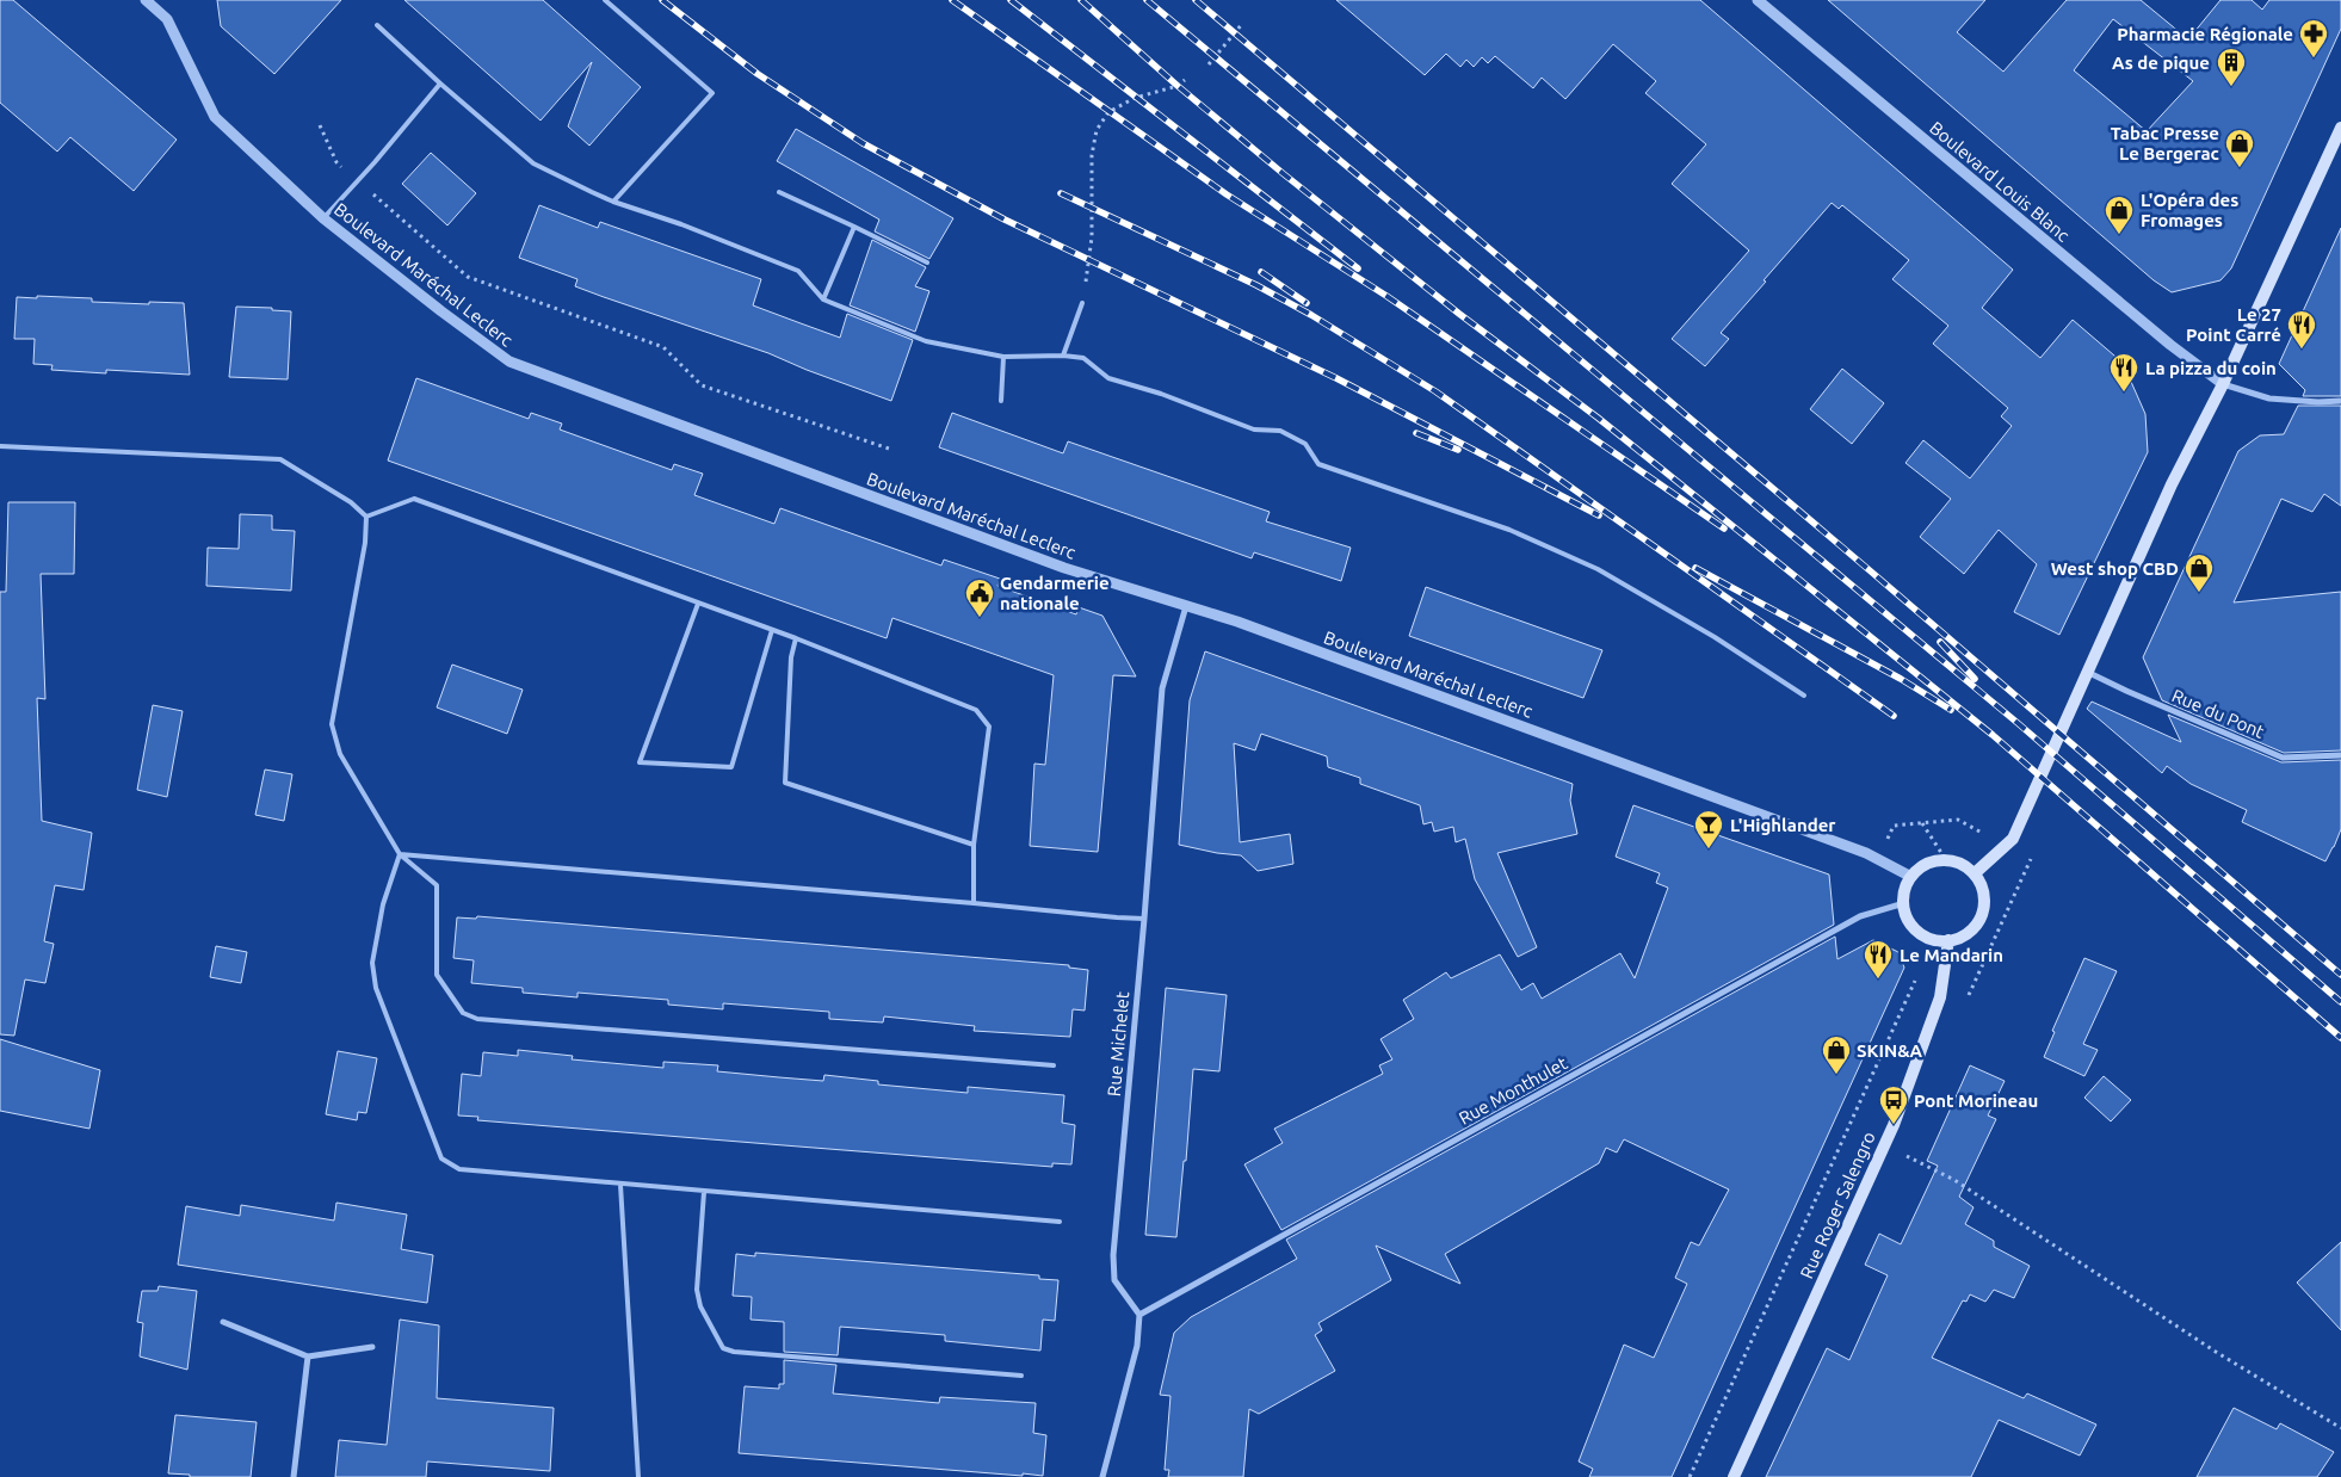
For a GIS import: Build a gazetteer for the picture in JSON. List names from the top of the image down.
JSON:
{
  "streets": {
    "main road": ["Rue Roger Salengro"],
    "street": [
      "Boulevard Louis Blanc",
      "Boulevard Maréchal Leclerc",
      "Rue du Pont",
      "Rue Michelet",
      "Rue Monthulet"
    ]
  },
  "crossings": [
    ["Boulevard Maréchal Leclerc", "Rue Michelet"],
    ["Boulevard Maréchal Leclerc", "Rue Monthulet"],
    ["Boulevard Maréchal Leclerc", "Rue Roger Salengro"],
    ["Rue Michelet", "Rue Monthulet"],
    ["Rue Monthulet", "Rue Roger Salengro"]
  ],
  "places": {
    "pharmacy": ["Pharmacie Régionale"],
    "building": ["As de pique"],
    "shop": [
      "Tabac Presse Le Bergerac",
      "L'Opéra des Fromages",
      "West shop CBD",
      "SKIN&A"
    ],
    "restaurant": ["Le 27 Point Carré", "La pizza du coin", "Le Mandarin"],
    "public building": ["Gendarmerie nationale"],
    "bar": ["L'Highlander"],
    "bus stop": ["Pont Morineau"]
  }
}
